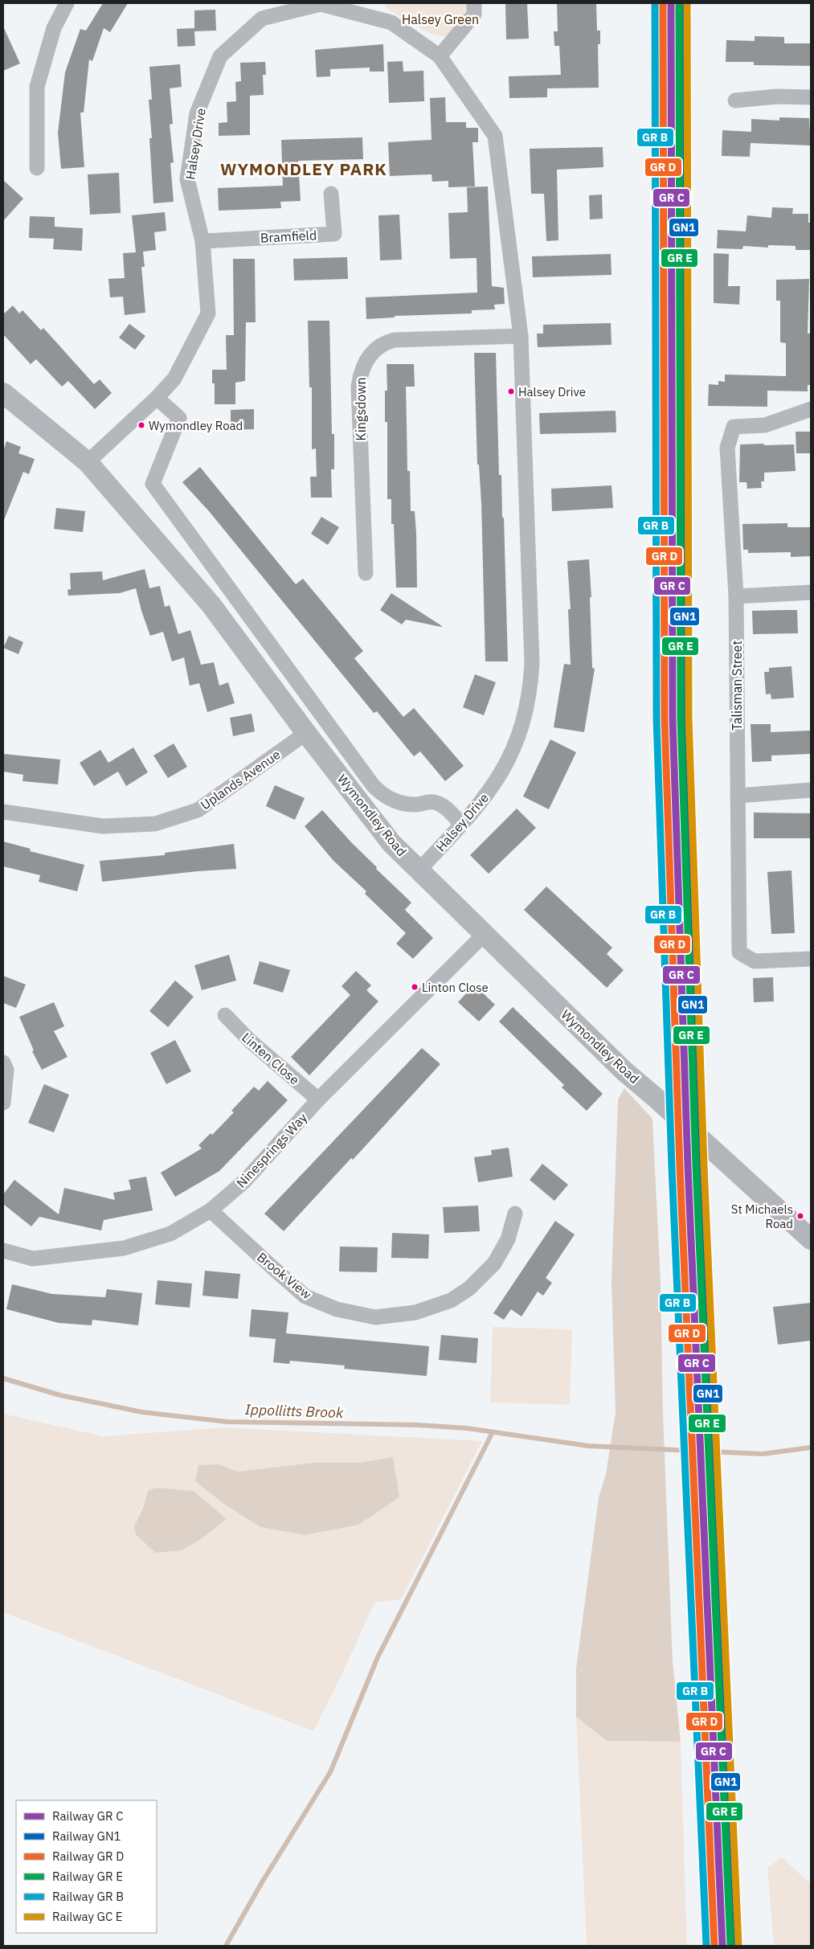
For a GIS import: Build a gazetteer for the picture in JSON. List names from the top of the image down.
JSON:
{
  "streets": {
    "street": [
      "Halsey Drive",
      "Bramfield",
      "Kingsdown",
      "Talisman Street",
      "Uplands Avenue",
      "Wymondley Road",
      "Linten Close",
      "Ninesprings Way",
      "Brook View"
    ]
  },
  "crossings": [
    ["Halsey Drive", "Bramfield"],
    ["Halsey Drive", "Kingsdown"],
    ["Halsey Drive", "Wymondley Road"],
    ["Uplands Avenue", "Wymondley Road"],
    ["Wymondley Road", "Ninesprings Way"],
    ["Linten Close", "Ninesprings Way"],
    ["Ninesprings Way", "Brook View"]
  ],
  "districts": ["WYMONDLEY PARK"],
  "water": ["Ippollitts Brook"],
  "parks": ["Halsey Green"],
  "places": [
    "Halsey Drive",
    "Wymondley Road",
    "Linton Close",
    "St Michaels Road"
  ],
  "lines": ["rail line GN1"],
  "legend": [
    "Railway GR C",
    "Railway GN1",
    "Railway GR D",
    "Railway GR E",
    "Railway GR B",
    "Railway GC E"
  ]
}
